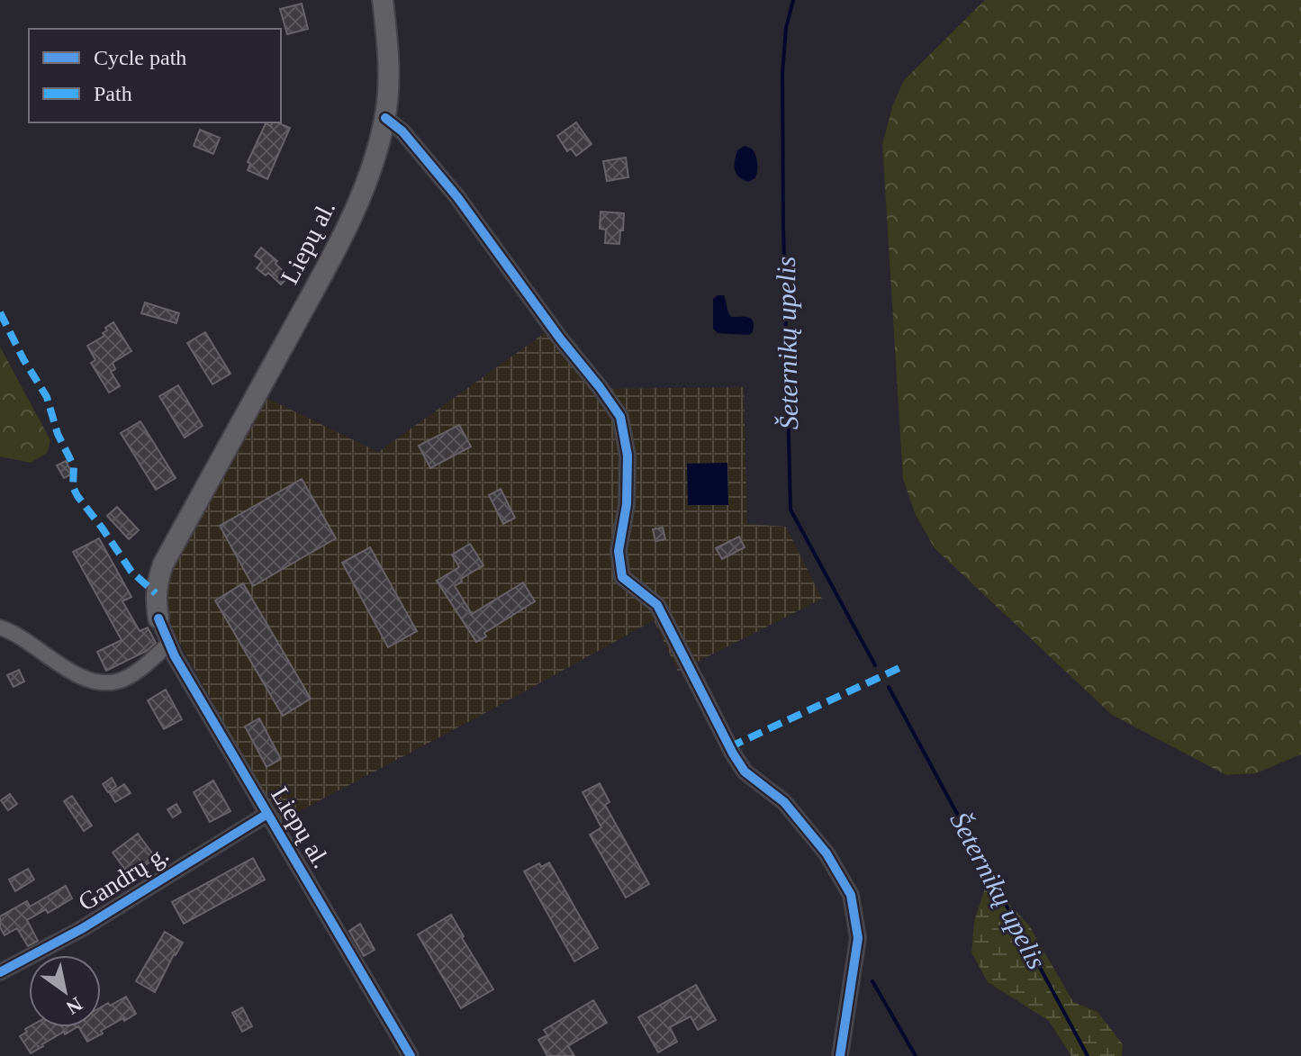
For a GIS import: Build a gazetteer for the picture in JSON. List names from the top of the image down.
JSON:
{
  "streets": {
    "main road": ["Liepų al."],
    "street": ["Gandrų g."]
  },
  "crossings": [
    ["Liepų al.", "Gandrų g."]
  ],
  "water": ["Šeternikų upelis"],
  "legend": ["Cycle path", "Path"],
  "north": "bottom right"
}
